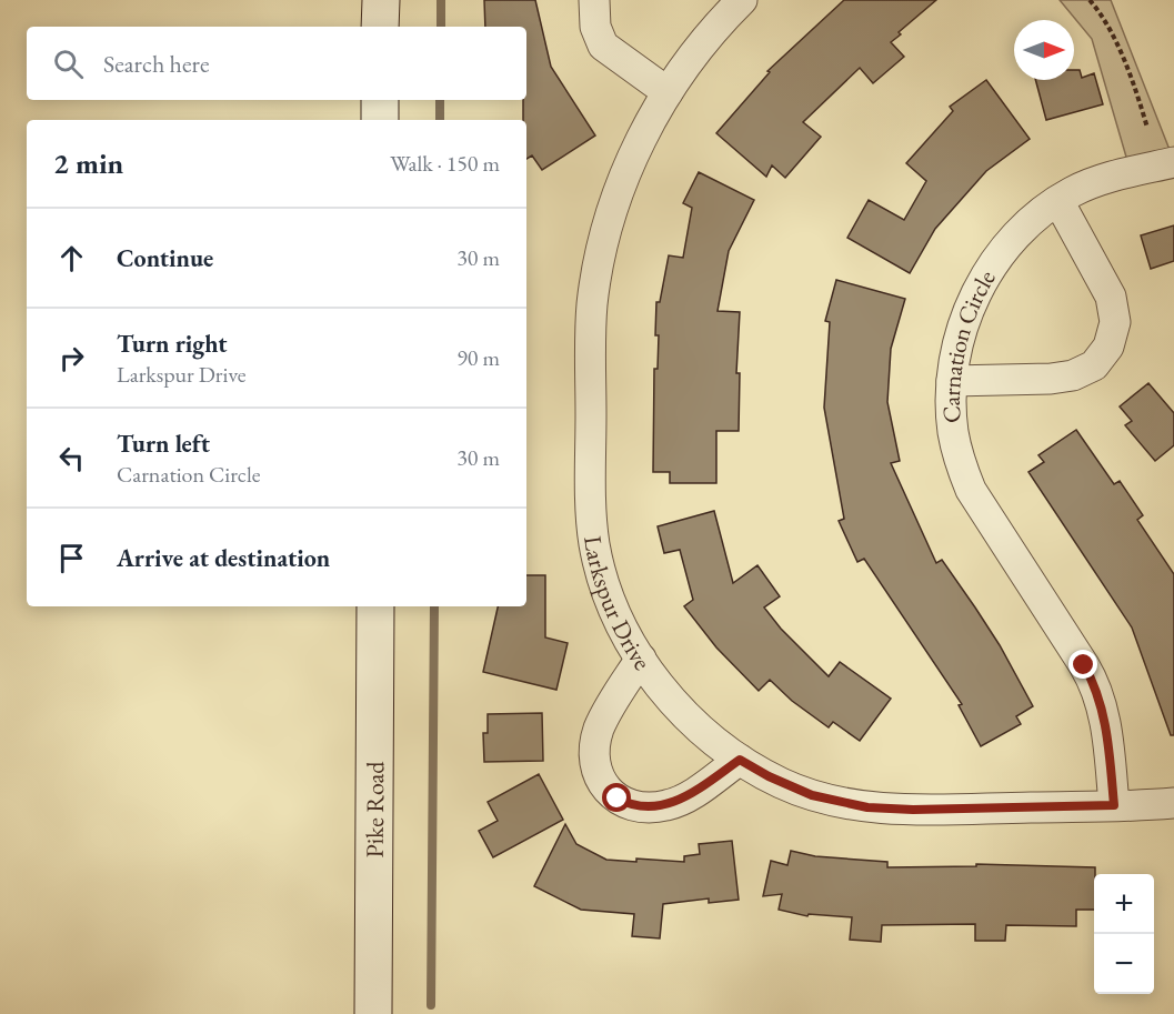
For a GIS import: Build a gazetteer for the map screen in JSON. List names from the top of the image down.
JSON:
{
  "streets": {
    "street": ["Carnation Circle", "Larkspur Drive", "Pike Road"]
  },
  "crossings": [
    ["Carnation Circle", "Larkspur Drive"]
  ],
  "north": "right",
  "page": {
    "search": "Search here",
    "heading": ["2 min", "Walk · 150 m"],
    "list": [
      ["Continue", "30 m"],
      ["Turn right", "Larkspur Drive", "90 m"],
      ["Turn left", "Carnation Circle", "30 m"],
      "Arrive at destination"
    ],
    "map_buttons": ["+", "−"]
  }
}
